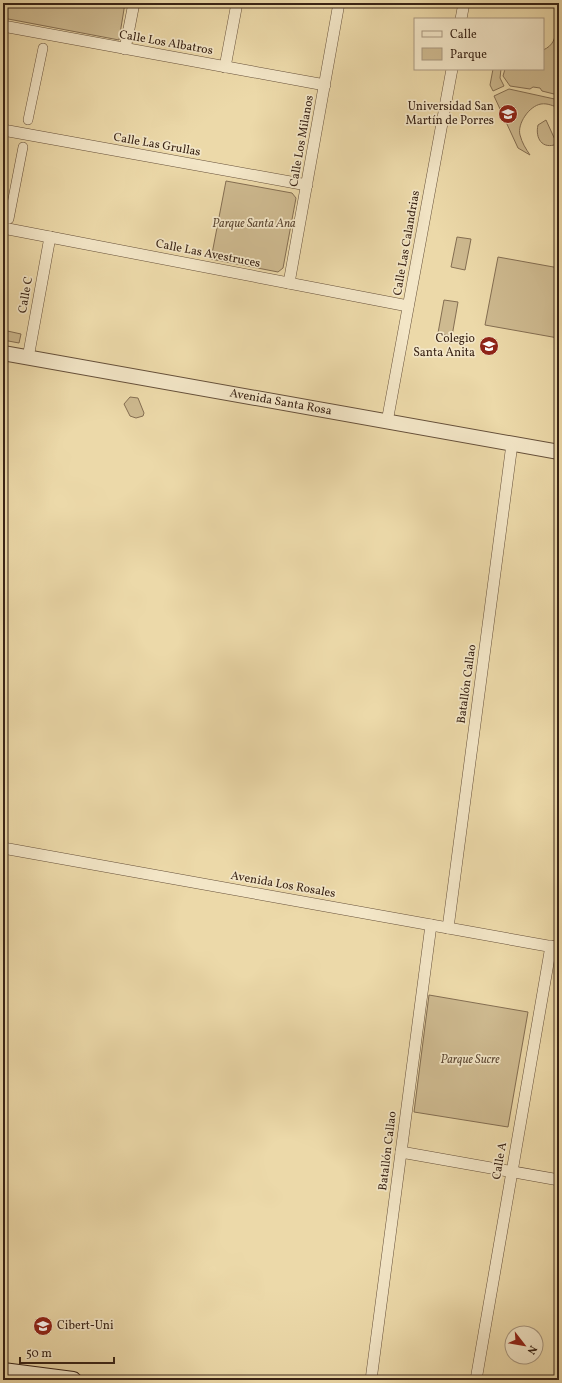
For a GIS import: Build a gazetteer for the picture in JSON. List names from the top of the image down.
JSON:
{
  "streets": {
    "street": [
      "Calle Los Albatros",
      "Calle Los Milanos",
      "Calle Las Grullas",
      "Calle Las Calandrias",
      "Calle Las Avestruces",
      "Calle C",
      "Avenida Santa Rosa",
      "Batallón Callao",
      "Avenida Los Rosales",
      "Calle A"
    ]
  },
  "crossings": [
    ["Calle Los Albatros", "Calle Los Milanos"],
    ["Calle Los Milanos", "Calle Las Grullas"],
    ["Calle Los Milanos", "Calle Las Avestruces"],
    ["Calle Las Calandrias", "Calle Las Avestruces"],
    ["Calle Las Calandrias", "Avenida Santa Rosa"],
    ["Calle Las Avestruces", "Calle C"],
    ["Calle C", "Avenida Santa Rosa"],
    ["Avenida Santa Rosa", "Batallón Callao"],
    ["Batallón Callao", "Avenida Los Rosales"],
    ["Avenida Los Rosales", "Calle A"]
  ],
  "parks": ["Parque Santa Ana", "Parque Sucre"],
  "places": {
    "school or university": ["Universidad San Martín de Porres", "Colegio Santa Anita", "Cibert-Uni"]
  },
  "legend": ["Calle", "Parque"],
  "scale_bar": "50 m",
  "north": "bottom right"
}
